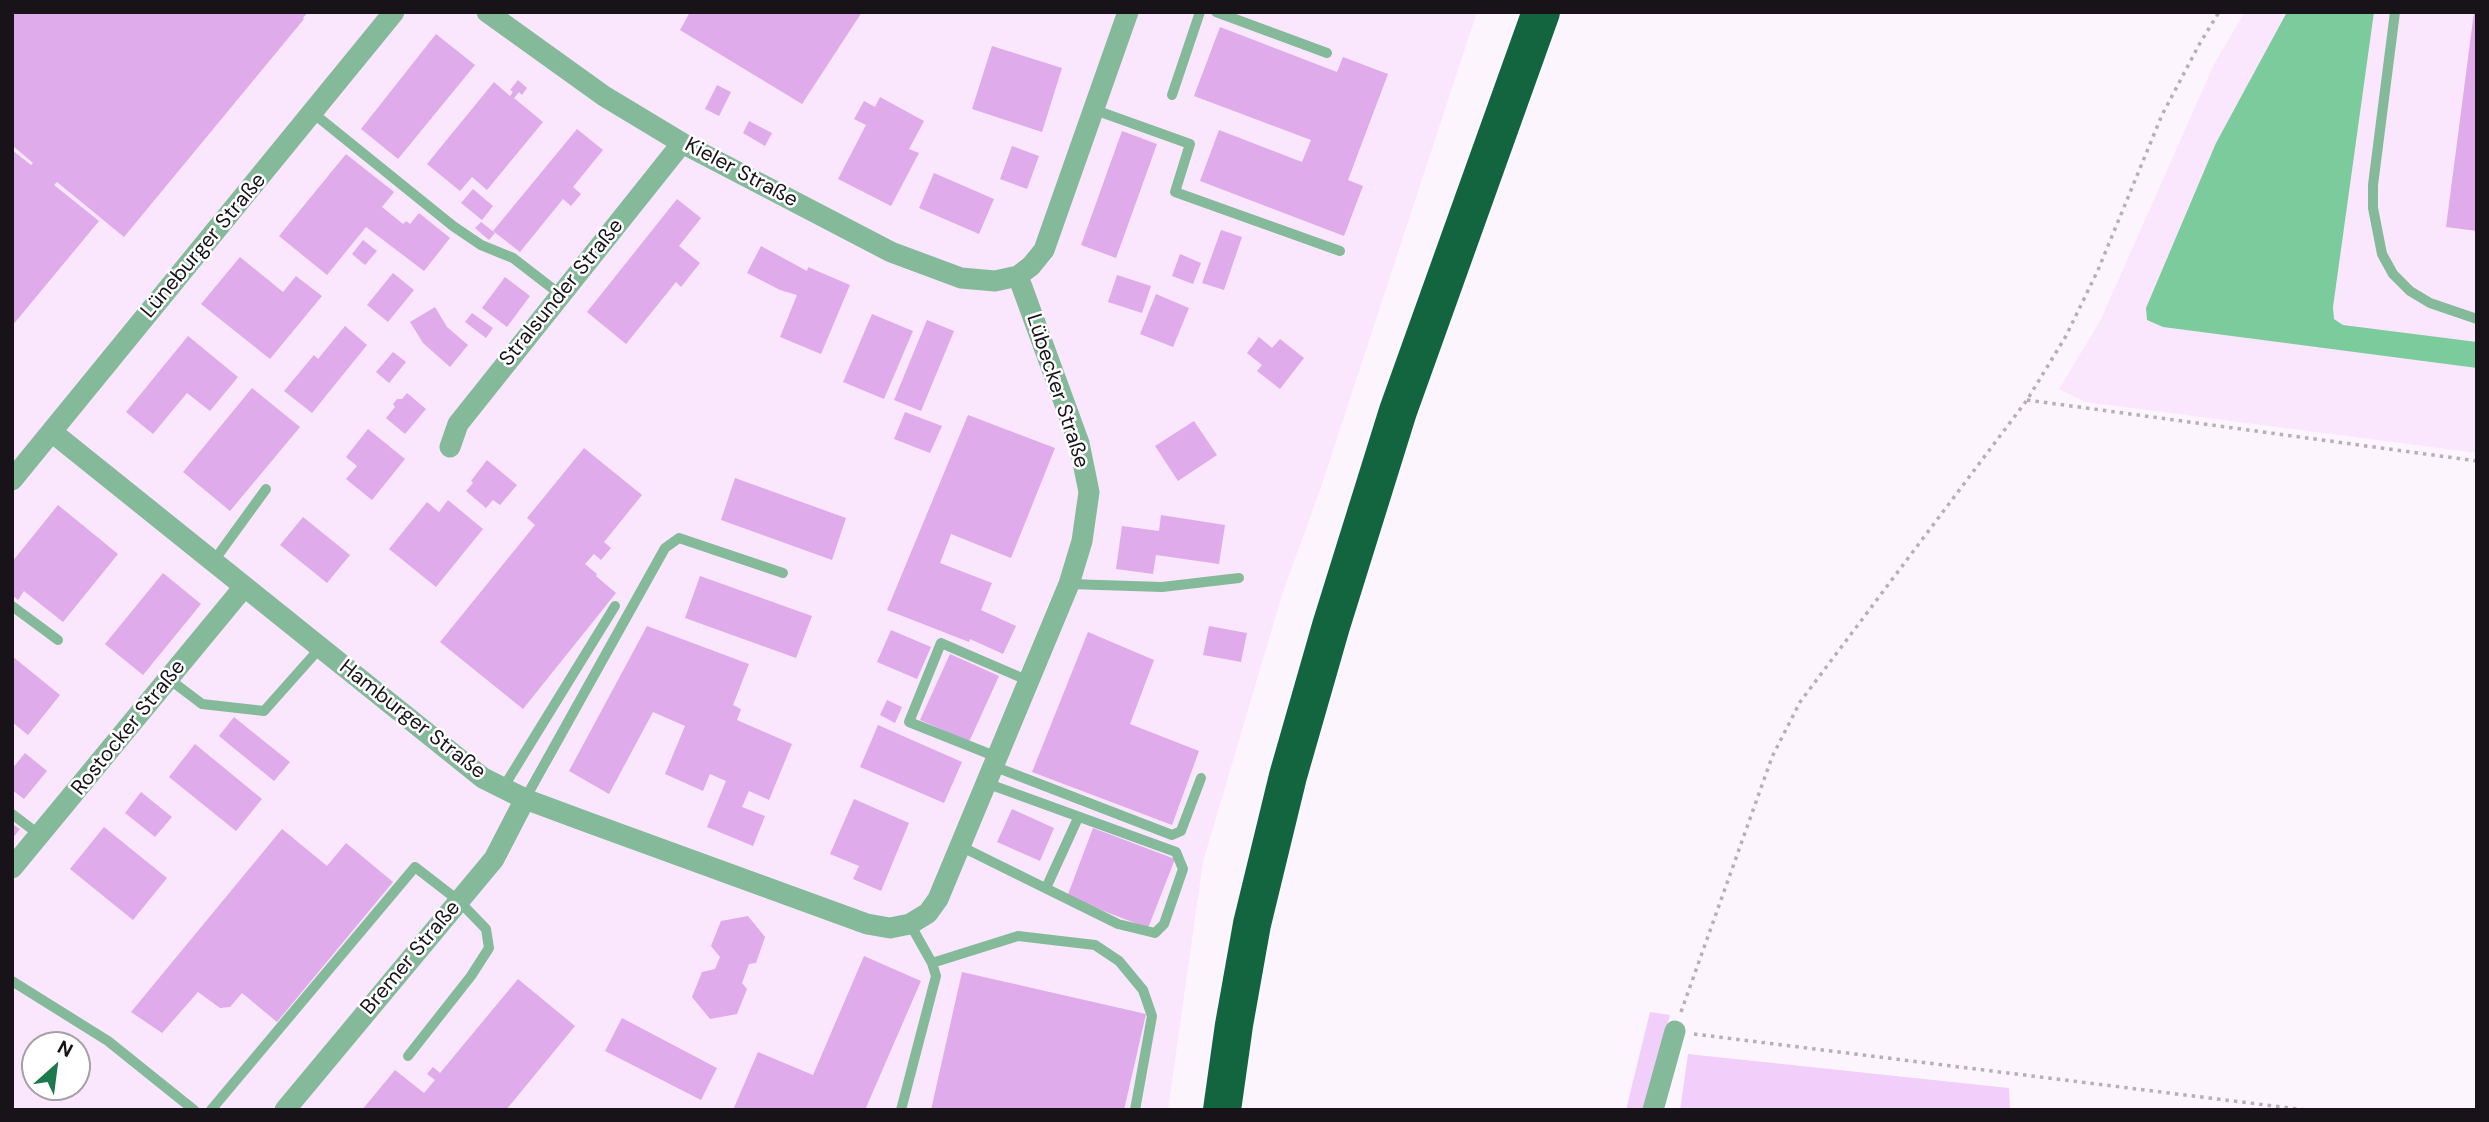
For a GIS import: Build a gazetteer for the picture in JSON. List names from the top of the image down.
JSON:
{
  "streets": {
    "street": [
      "Kieler Straße",
      "Lüneburger Straße",
      "Stralsunder Straße",
      "Lübecker Straße",
      "Hamburger Straße",
      "Rostocker Straße",
      "Bremer Straße"
    ]
  },
  "crossings": [
    ["Kieler Straße", "Stralsunder Straße"],
    ["Kieler Straße", "Lübecker Straße"],
    ["Lüneburger Straße", "Hamburger Straße"],
    ["Lübecker Straße", "Hamburger Straße"],
    ["Hamburger Straße", "Rostocker Straße"],
    ["Hamburger Straße", "Bremer Straße"]
  ],
  "north": "top right"
}
